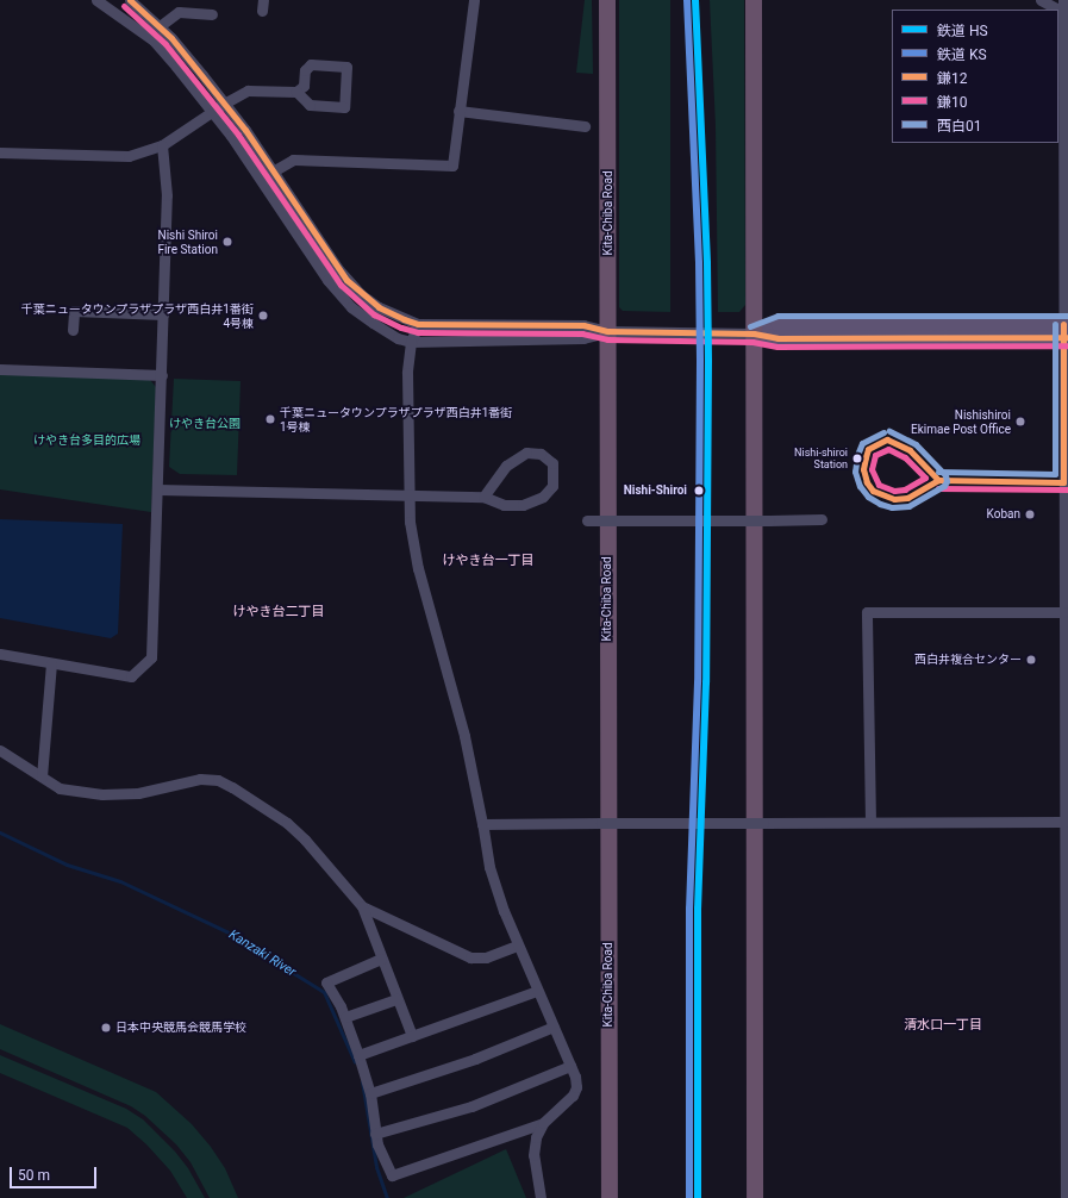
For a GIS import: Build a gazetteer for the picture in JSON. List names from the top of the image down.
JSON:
{
  "streets": {
    "highway": ["Kita-Chiba Road"]
  },
  "districts": ["けやき台一丁目", "けやき台二丁目", "清水口一丁目"],
  "water": ["Kanzaki River"],
  "parks": ["けやき台公園", "けやき台多目的広場"],
  "places": [
    "Nishi Shiroi Fire Station",
    "千葉ニュータウンプラザプラザ西白井1番街 4号棟",
    "千葉ニュータウンプラザプラザ西白井1番街 1号棟",
    "Nishishiroi Ekimae Post Office",
    "Nishi-shiroi Station",
    "Nishi-Shiroi",
    "Koban",
    "西白井複合センター",
    "日本中央競馬会競馬学校"
  ],
  "lines": [
    "rail line HS",
    "rail line KS",
    "transit line 鎌12",
    "transit line 鎌10",
    "transit line 西白01"
  ],
  "legend": [
    "鉄道 HS",
    "鉄道 KS",
    "鎌12",
    "鎌10",
    "西白01"
  ],
  "scale_bar": "50 m"
}
